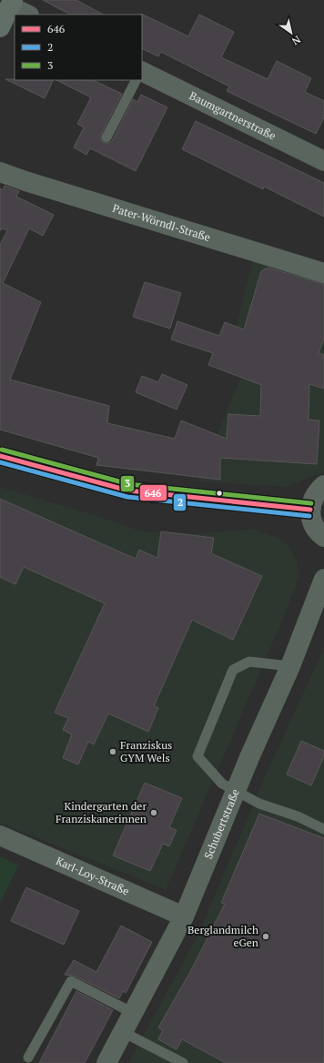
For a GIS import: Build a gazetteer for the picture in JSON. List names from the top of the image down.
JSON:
{
  "streets": {
    "street": [
      "Baumgartnerstraße",
      "Pater-Wörndl-Straße",
      "Schubertstraße",
      "Karl-Loy-Straße"
    ]
  },
  "crossings": [
    ["Schubertstraße", "Karl-Loy-Straße"]
  ],
  "places": ["Franziskus GYM Wels", "Kindergarten der Franziskanerinnen", "Berglandmilch eGen"],
  "lines": ["transit line 3", "transit line 646", "transit line 2"],
  "legend": ["646", "2", "3"],
  "north": "bottom right"
}
